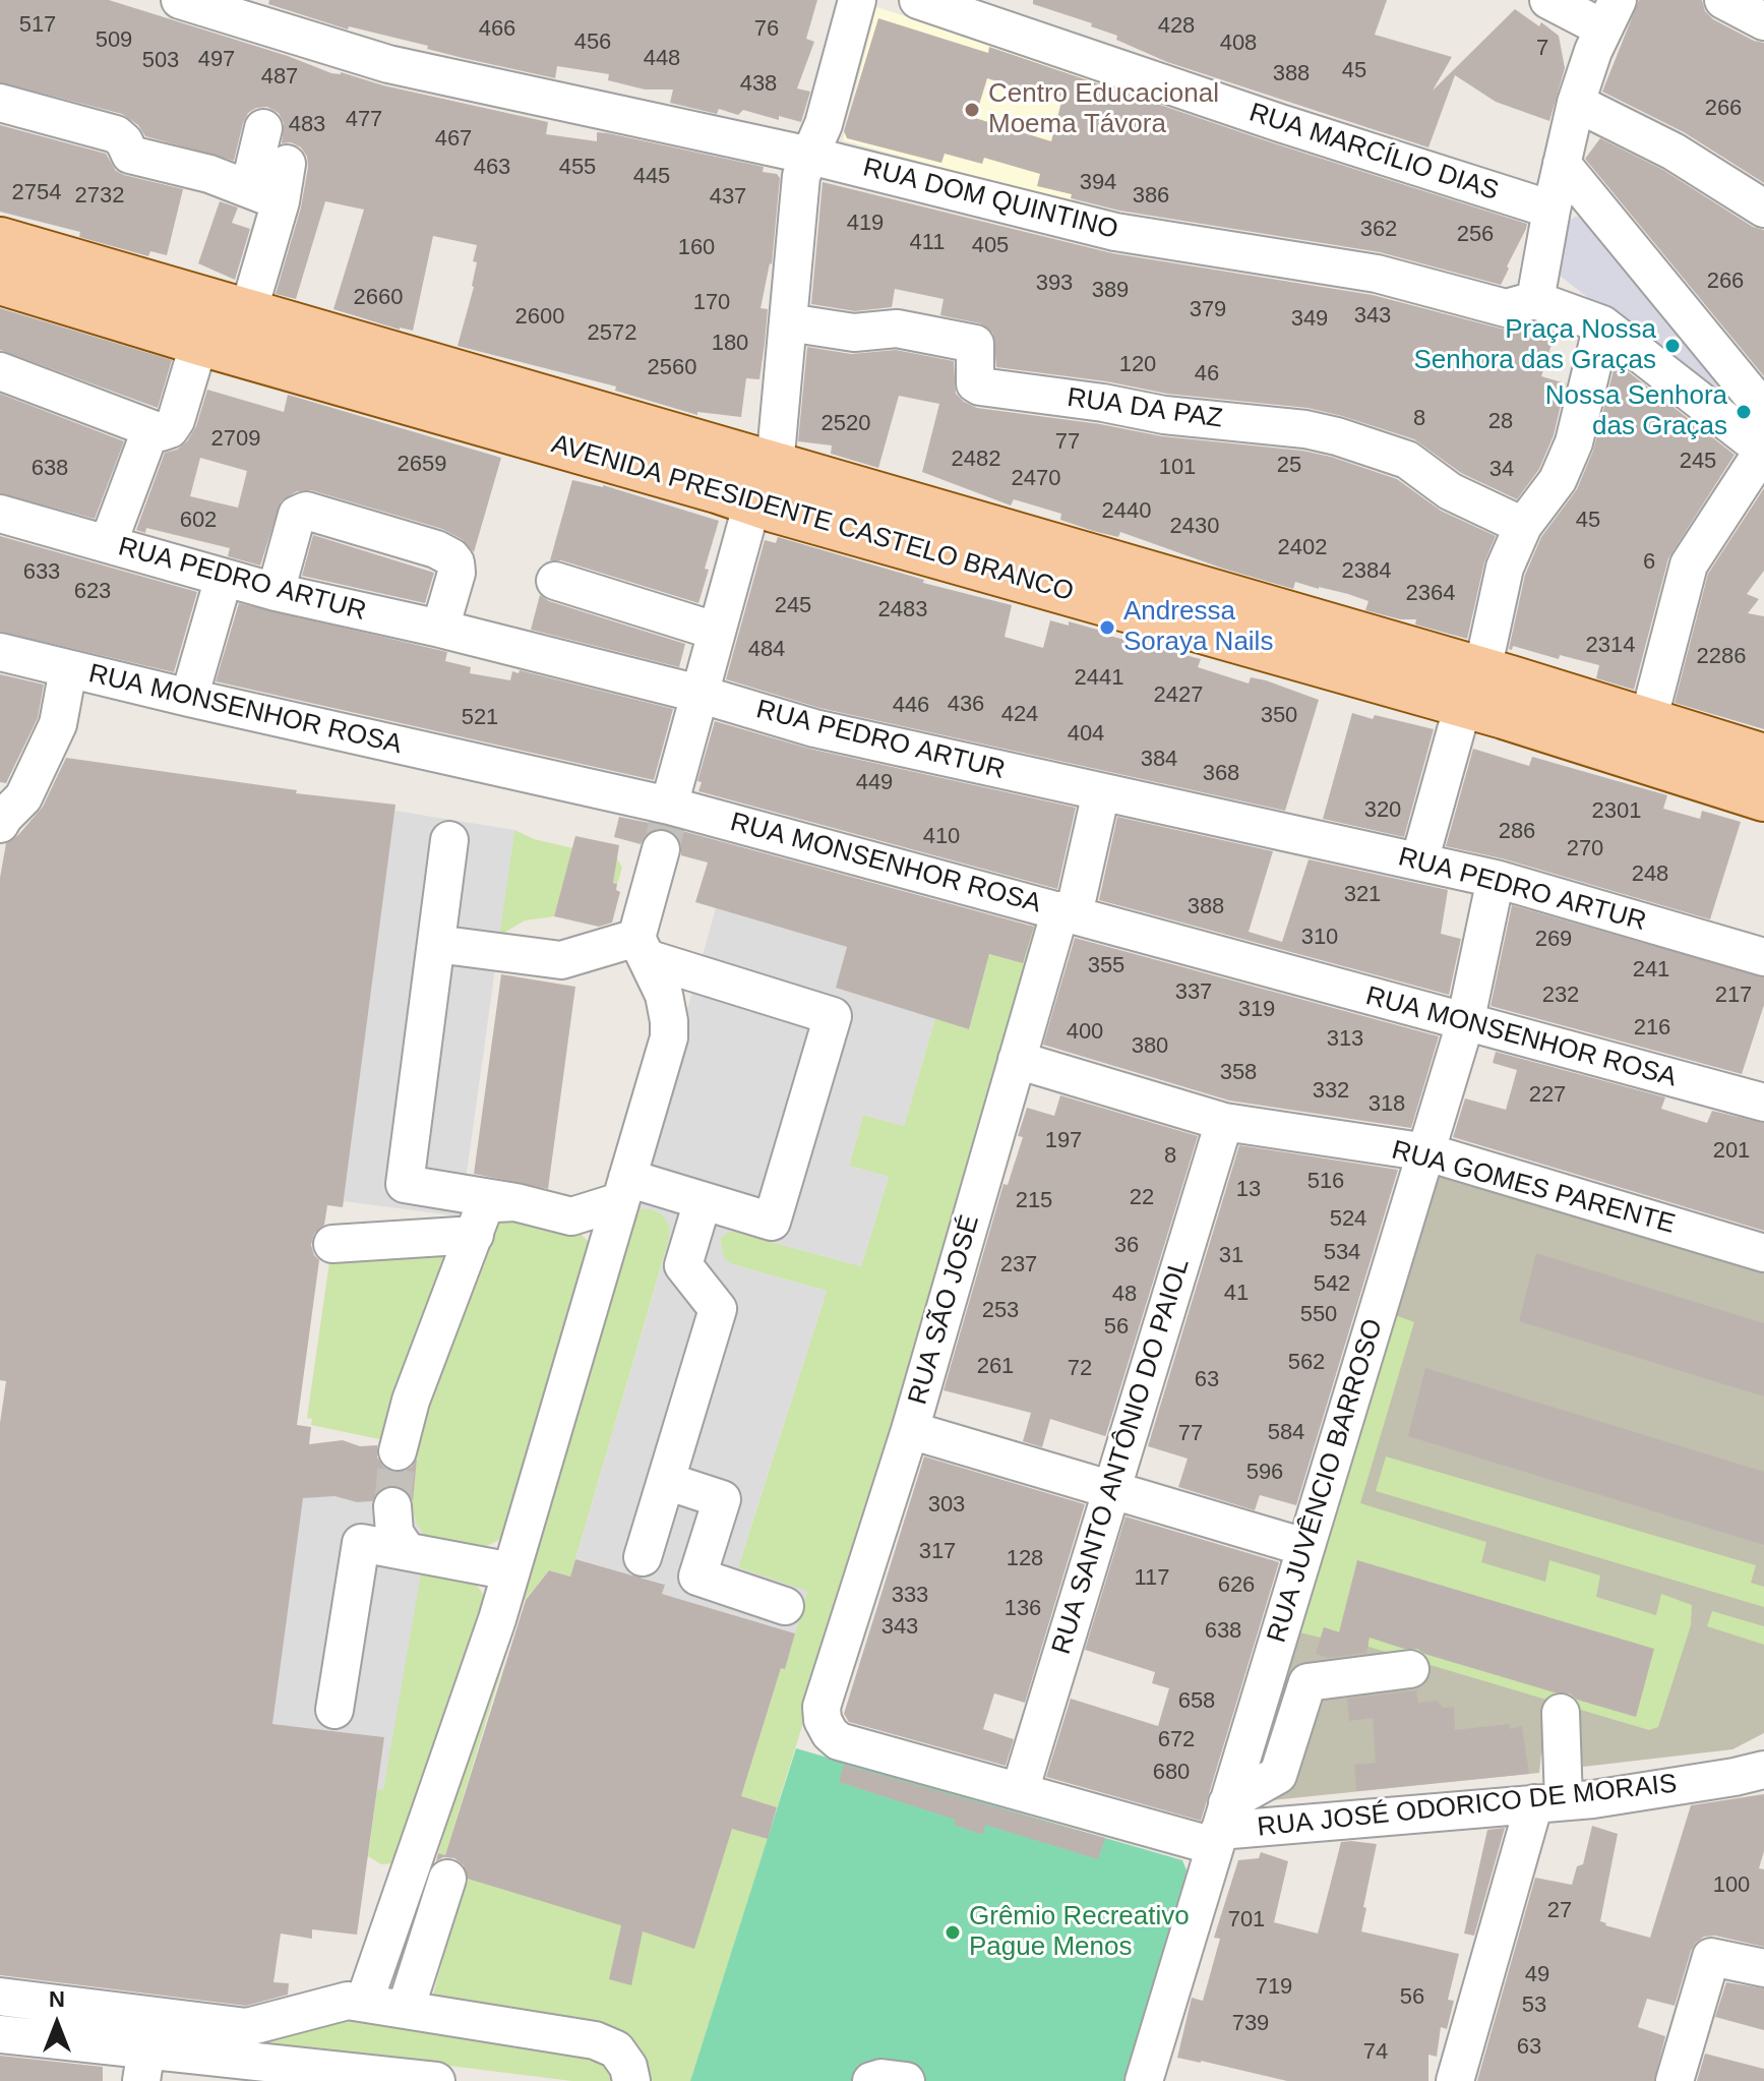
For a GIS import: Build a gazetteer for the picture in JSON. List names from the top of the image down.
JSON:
{
  "streets": {
    "main road": ["AVENIDA PRESIDENTE CASTELO BRANCO"],
    "street": [
      "RUA MARCÍLIO DIAS",
      "RUA DOM QUINTINO",
      "RUA DA PAZ",
      "RUA PEDRO ARTUR",
      "RUA MONSENHOR ROSA",
      "RUA GOMES PARENTE",
      "RUA SÃO JOSÉ",
      "RUA SANTO ANTÔNIO DO PAIOL",
      "RUA JUVÊNCIO BARROSO",
      "RUA JOSÉ ODORICO DE MORAIS"
    ]
  },
  "crossings": [
    ["RUA PEDRO ARTUR", "RUA SÃO JOSÉ"],
    ["RUA PEDRO ARTUR", "RUA JUVÊNCIO BARROSO"],
    ["RUA MONSENHOR ROSA", "RUA SÃO JOSÉ"],
    ["RUA MONSENHOR ROSA", "RUA JUVÊNCIO BARROSO"],
    ["RUA GOMES PARENTE", "RUA SÃO JOSÉ"],
    ["RUA GOMES PARENTE", "RUA SANTO ANTÔNIO DO PAIOL"],
    ["RUA GOMES PARENTE", "RUA JUVÊNCIO BARROSO"],
    ["RUA SÃO JOSÉ", "RUA JOSÉ ODORICO DE MORAIS"],
    ["RUA SANTO ANTÔNIO DO PAIOL", "RUA JOSÉ ODORICO DE MORAIS"],
    ["RUA JUVÊNCIO BARROSO", "RUA JOSÉ ODORICO DE MORAIS"]
  ],
  "places": [
    "Centro Educacional Moema Távora",
    "Praça Nossa Senhora das Graças",
    "Nossa Senhora das Graças",
    "Andressa Soraya Nails",
    "Grêmio Recreativo Pague Menos"
  ],
  "house_numbers": [
    "517",
    "428",
    "466",
    "76",
    "509",
    "456",
    "408",
    "7",
    "448",
    "497",
    "503",
    "45",
    "388",
    "487",
    "438",
    "266",
    "477",
    "483",
    "467",
    "463",
    "455",
    "445",
    "394",
    "2754",
    "2732",
    "386",
    "437",
    "419",
    "362",
    "256",
    "411",
    "405",
    "160",
    "266",
    "393",
    "389",
    "2660",
    "170",
    "379",
    "343",
    "2600",
    "349",
    "2572",
    "180",
    "120",
    "2560",
    "46",
    "8",
    "28",
    "2520",
    "2709",
    "77",
    "2482",
    "245",
    "2659",
    "25",
    "101",
    "638",
    "34",
    "2470",
    "2440",
    "602",
    "45",
    "2430",
    "2402",
    "6",
    "2384",
    "633",
    "623",
    "2364",
    "245",
    "2483",
    "2314",
    "484",
    "2286",
    "2441",
    "2427",
    "436",
    "446",
    "424",
    "350",
    "521",
    "404",
    "384",
    "368",
    "449",
    "320",
    "2301",
    "286",
    "410",
    "270",
    "248",
    "321",
    "388",
    "310",
    "269",
    "355",
    "241",
    "337",
    "232",
    "217",
    "319",
    "216",
    "400",
    "313",
    "380",
    "358",
    "332",
    "227",
    "318",
    "197",
    "201",
    "8",
    "516",
    "13",
    "22",
    "215",
    "524",
    "36",
    "534",
    "31",
    "237",
    "542",
    "41",
    "48",
    "253",
    "550",
    "56",
    "562",
    "261",
    "72",
    "63",
    "584",
    "77",
    "596",
    "303",
    "317",
    "128",
    "117",
    "626",
    "333",
    "136",
    "343",
    "638",
    "658",
    "672",
    "680",
    "100",
    "27",
    "701",
    "49",
    "719",
    "56",
    "53",
    "739",
    "63",
    "74"
  ],
  "north": "top"
}
